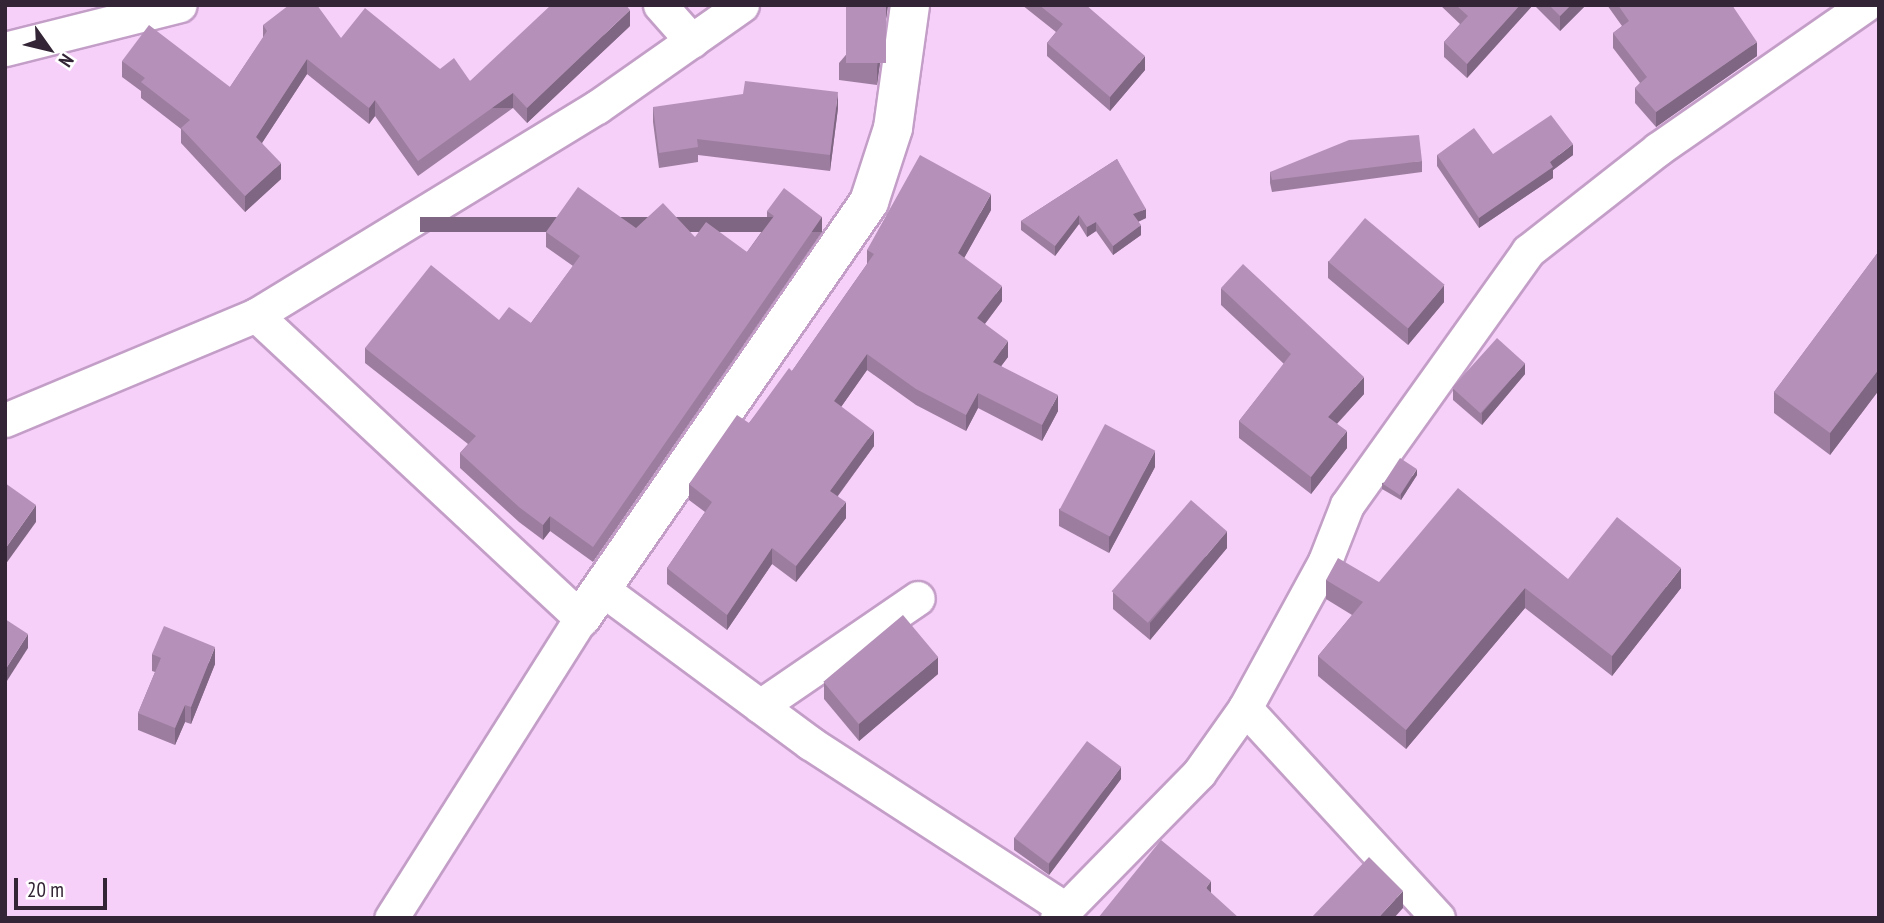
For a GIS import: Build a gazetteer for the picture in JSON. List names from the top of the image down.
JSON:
{
  "scale_bar": "20 m",
  "north": "bottom right"
}
